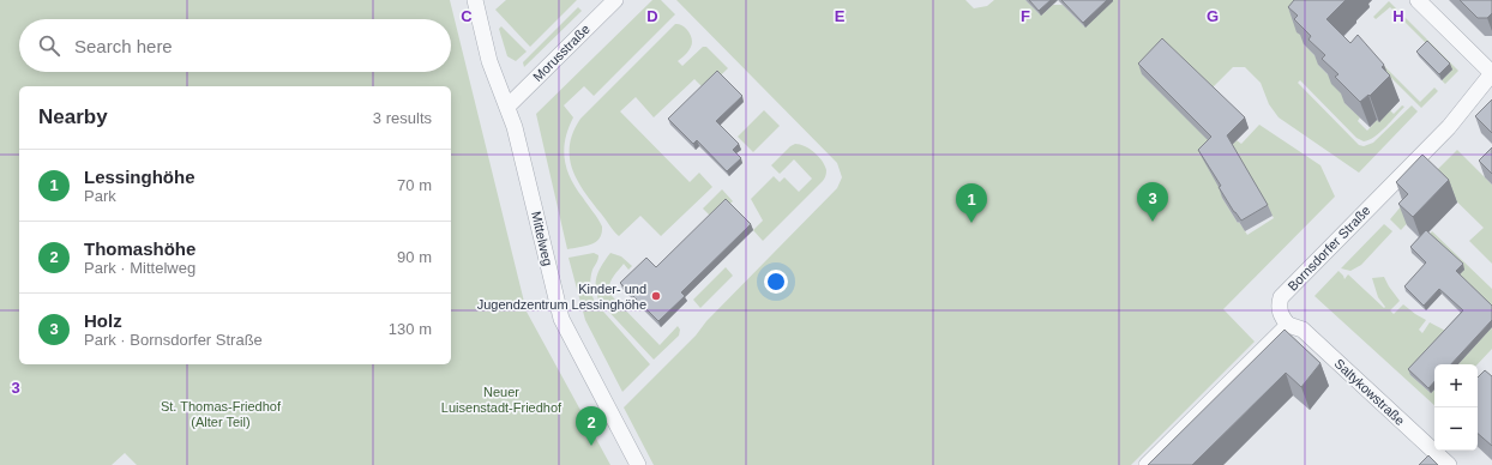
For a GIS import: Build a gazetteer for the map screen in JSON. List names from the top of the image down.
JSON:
{
  "streets": {
    "street": [
      "Morusstraße",
      "Mittelweg",
      "Bornsdorfer Straße",
      "Saltykowstraße"
    ]
  },
  "crossings": [
    ["Morusstraße", "Mittelweg"],
    ["Bornsdorfer Straße", "Saltykowstraße"]
  ],
  "parks": ["Neuer Luisenstadt-Friedhof", "St. Thomas-Friedhof (Alter Teil)"],
  "places": ["Kinder- und Jugendzentrum Lessinghöhe"],
  "page": {
    "search": "Search here",
    "heading": ["Nearby", "3 results"],
    "list": [
      {
        "mark": "1",
        "name": "Lessinghöhe",
        "note": "Park",
        "value": "70 m"
      },
      {
        "mark": "2",
        "name": "Thomashöhe",
        "note": "Park · Mittelweg",
        "value": "90 m"
      },
      {
        "mark": "3",
        "name": "Holz",
        "note": "Park · Bornsdorfer Straße",
        "value": "130 m"
      }
    ],
    "pins": ["3", "1", "2"],
    "map_buttons": ["+", "−"]
  },
  "grid": {
    "columns": [
      "C",
      "D",
      "E",
      "F",
      "G",
      "H"
    ],
    "rows": ["3"]
  }
}
